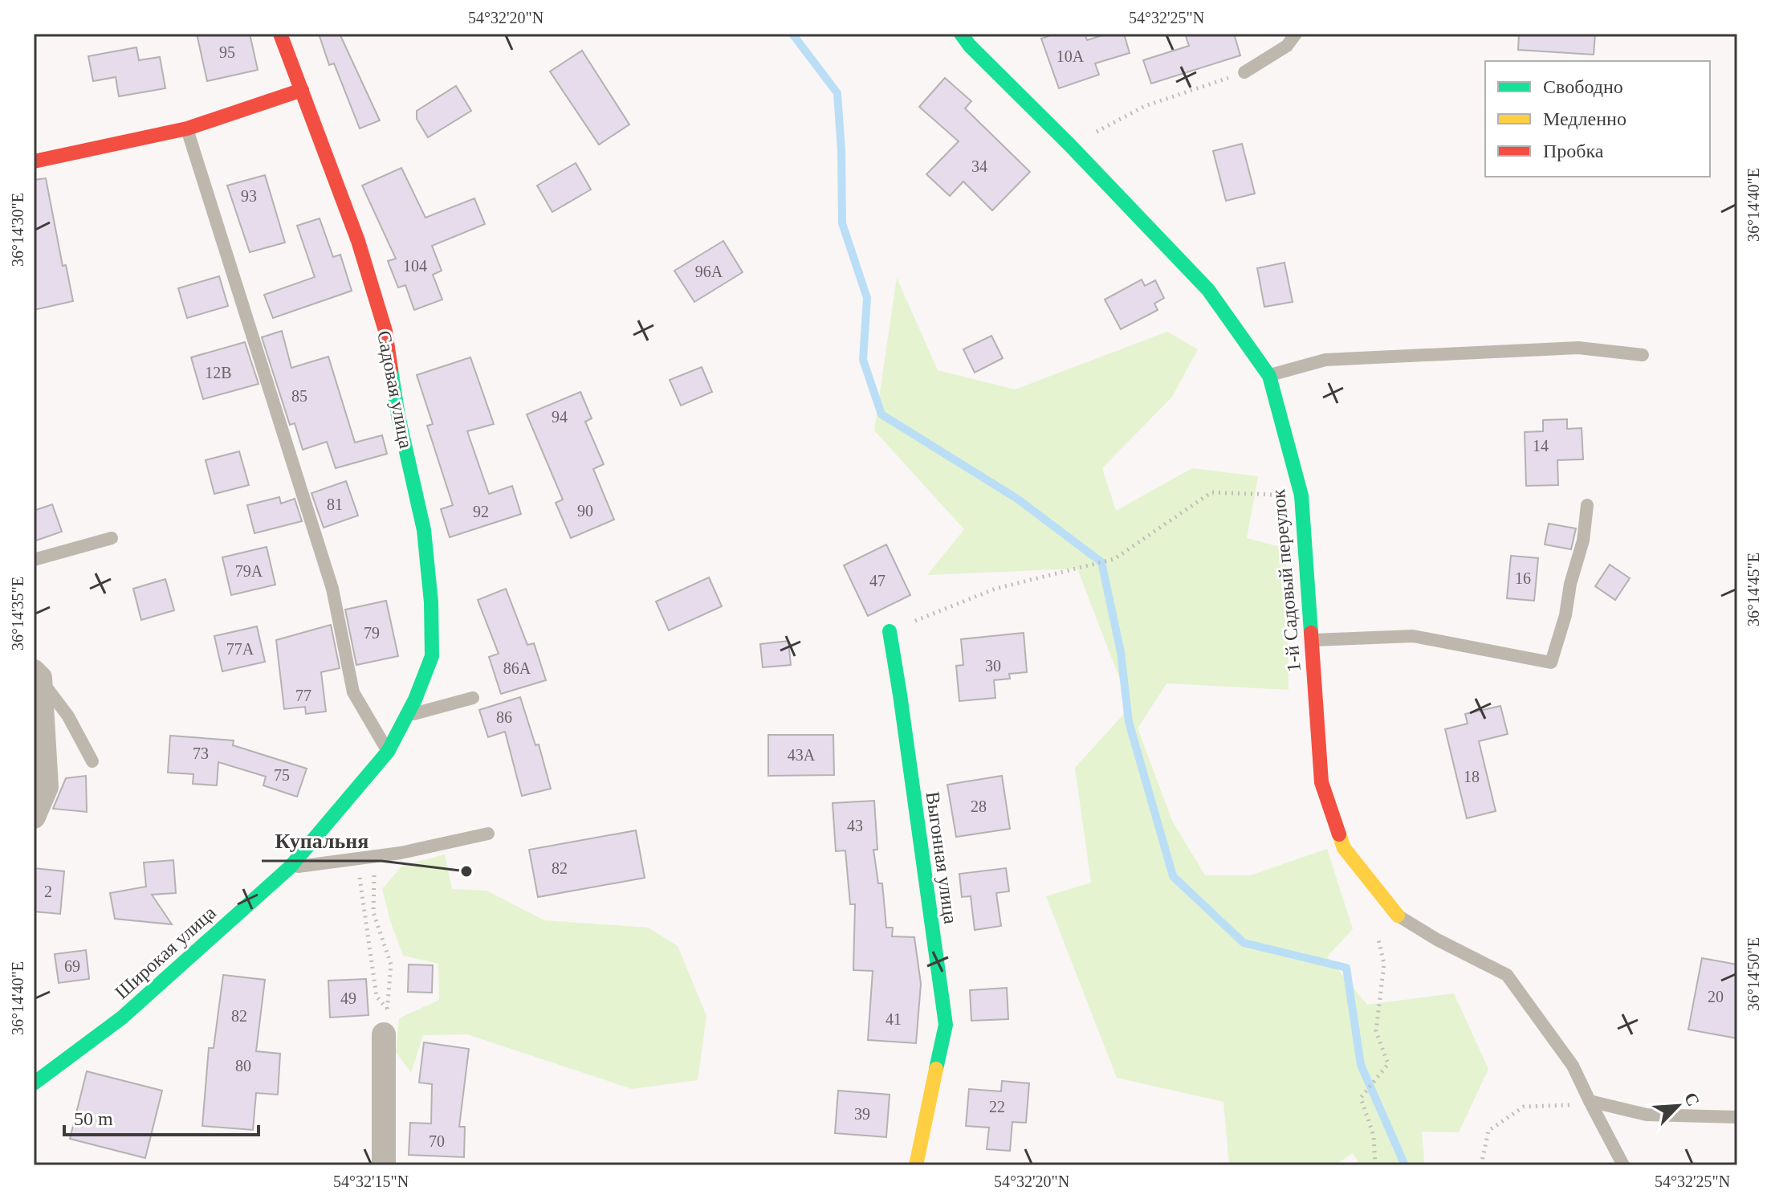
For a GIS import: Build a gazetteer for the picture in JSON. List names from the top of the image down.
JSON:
{
  "streets": {
    "street": [
      "Садовая улица",
      "1-й Садовый переулок",
      "Выгонная улица",
      "Широкая улица"
    ]
  },
  "crossings": [
    ["Садовая улица", "Широкая улица"]
  ],
  "places": ["Купальня"],
  "house_numbers": [
    "95",
    "10А",
    "34",
    "93",
    "104",
    "96А",
    "12В",
    "85",
    "94",
    "14",
    "81",
    "90",
    "92",
    "79А",
    "16",
    "47",
    "79",
    "77А",
    "30",
    "86А",
    "77",
    "86",
    "73",
    "43А",
    "75",
    "18",
    "28",
    "43",
    "82",
    "2",
    "69",
    "20",
    "49",
    "82",
    "41",
    "80",
    "22",
    "39",
    "70"
  ],
  "legend": ["Свободно", "Медленно", "Пробка"],
  "scale_bar": "50 m",
  "north": "top right",
  "coordinates": [
    "54°32'20\"N",
    "54°32'25\"N",
    "36°14'40\"E",
    "36°14'30\"E",
    "36°14'45\"E",
    "36°14'35\"E",
    "36°14'50\"E",
    "54°32'15\"N"
  ]
}
